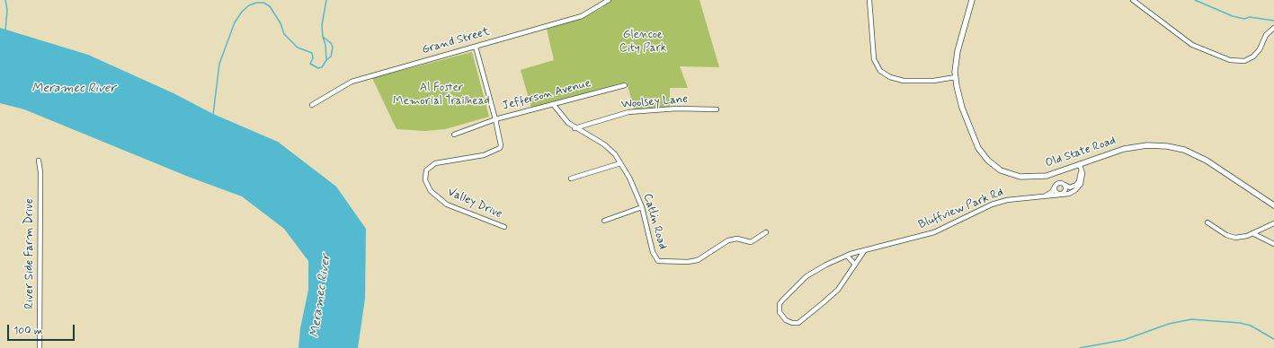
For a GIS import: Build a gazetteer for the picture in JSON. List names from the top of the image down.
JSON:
{
  "streets": {
    "street": [
      "Grand Street",
      "Jefferson Avenue",
      "Woolsey Lane",
      "Old State Road",
      "Valley Drive",
      "Bluffview Park Rd",
      "Catlin Road",
      "River Side Farm Drive"
    ]
  },
  "crossings": [
    ["Jefferson Avenue", "Valley Drive"],
    ["Jefferson Avenue", "Catlin Road"],
    ["Woolsey Lane", "Catlin Road"],
    ["Old State Road", "Bluffview Park Rd"]
  ],
  "water": ["Meramec River"],
  "parks": ["Glencoe City Park", "Al Foster Memorial Trailhead"],
  "scale_bar": "100 m"
}
